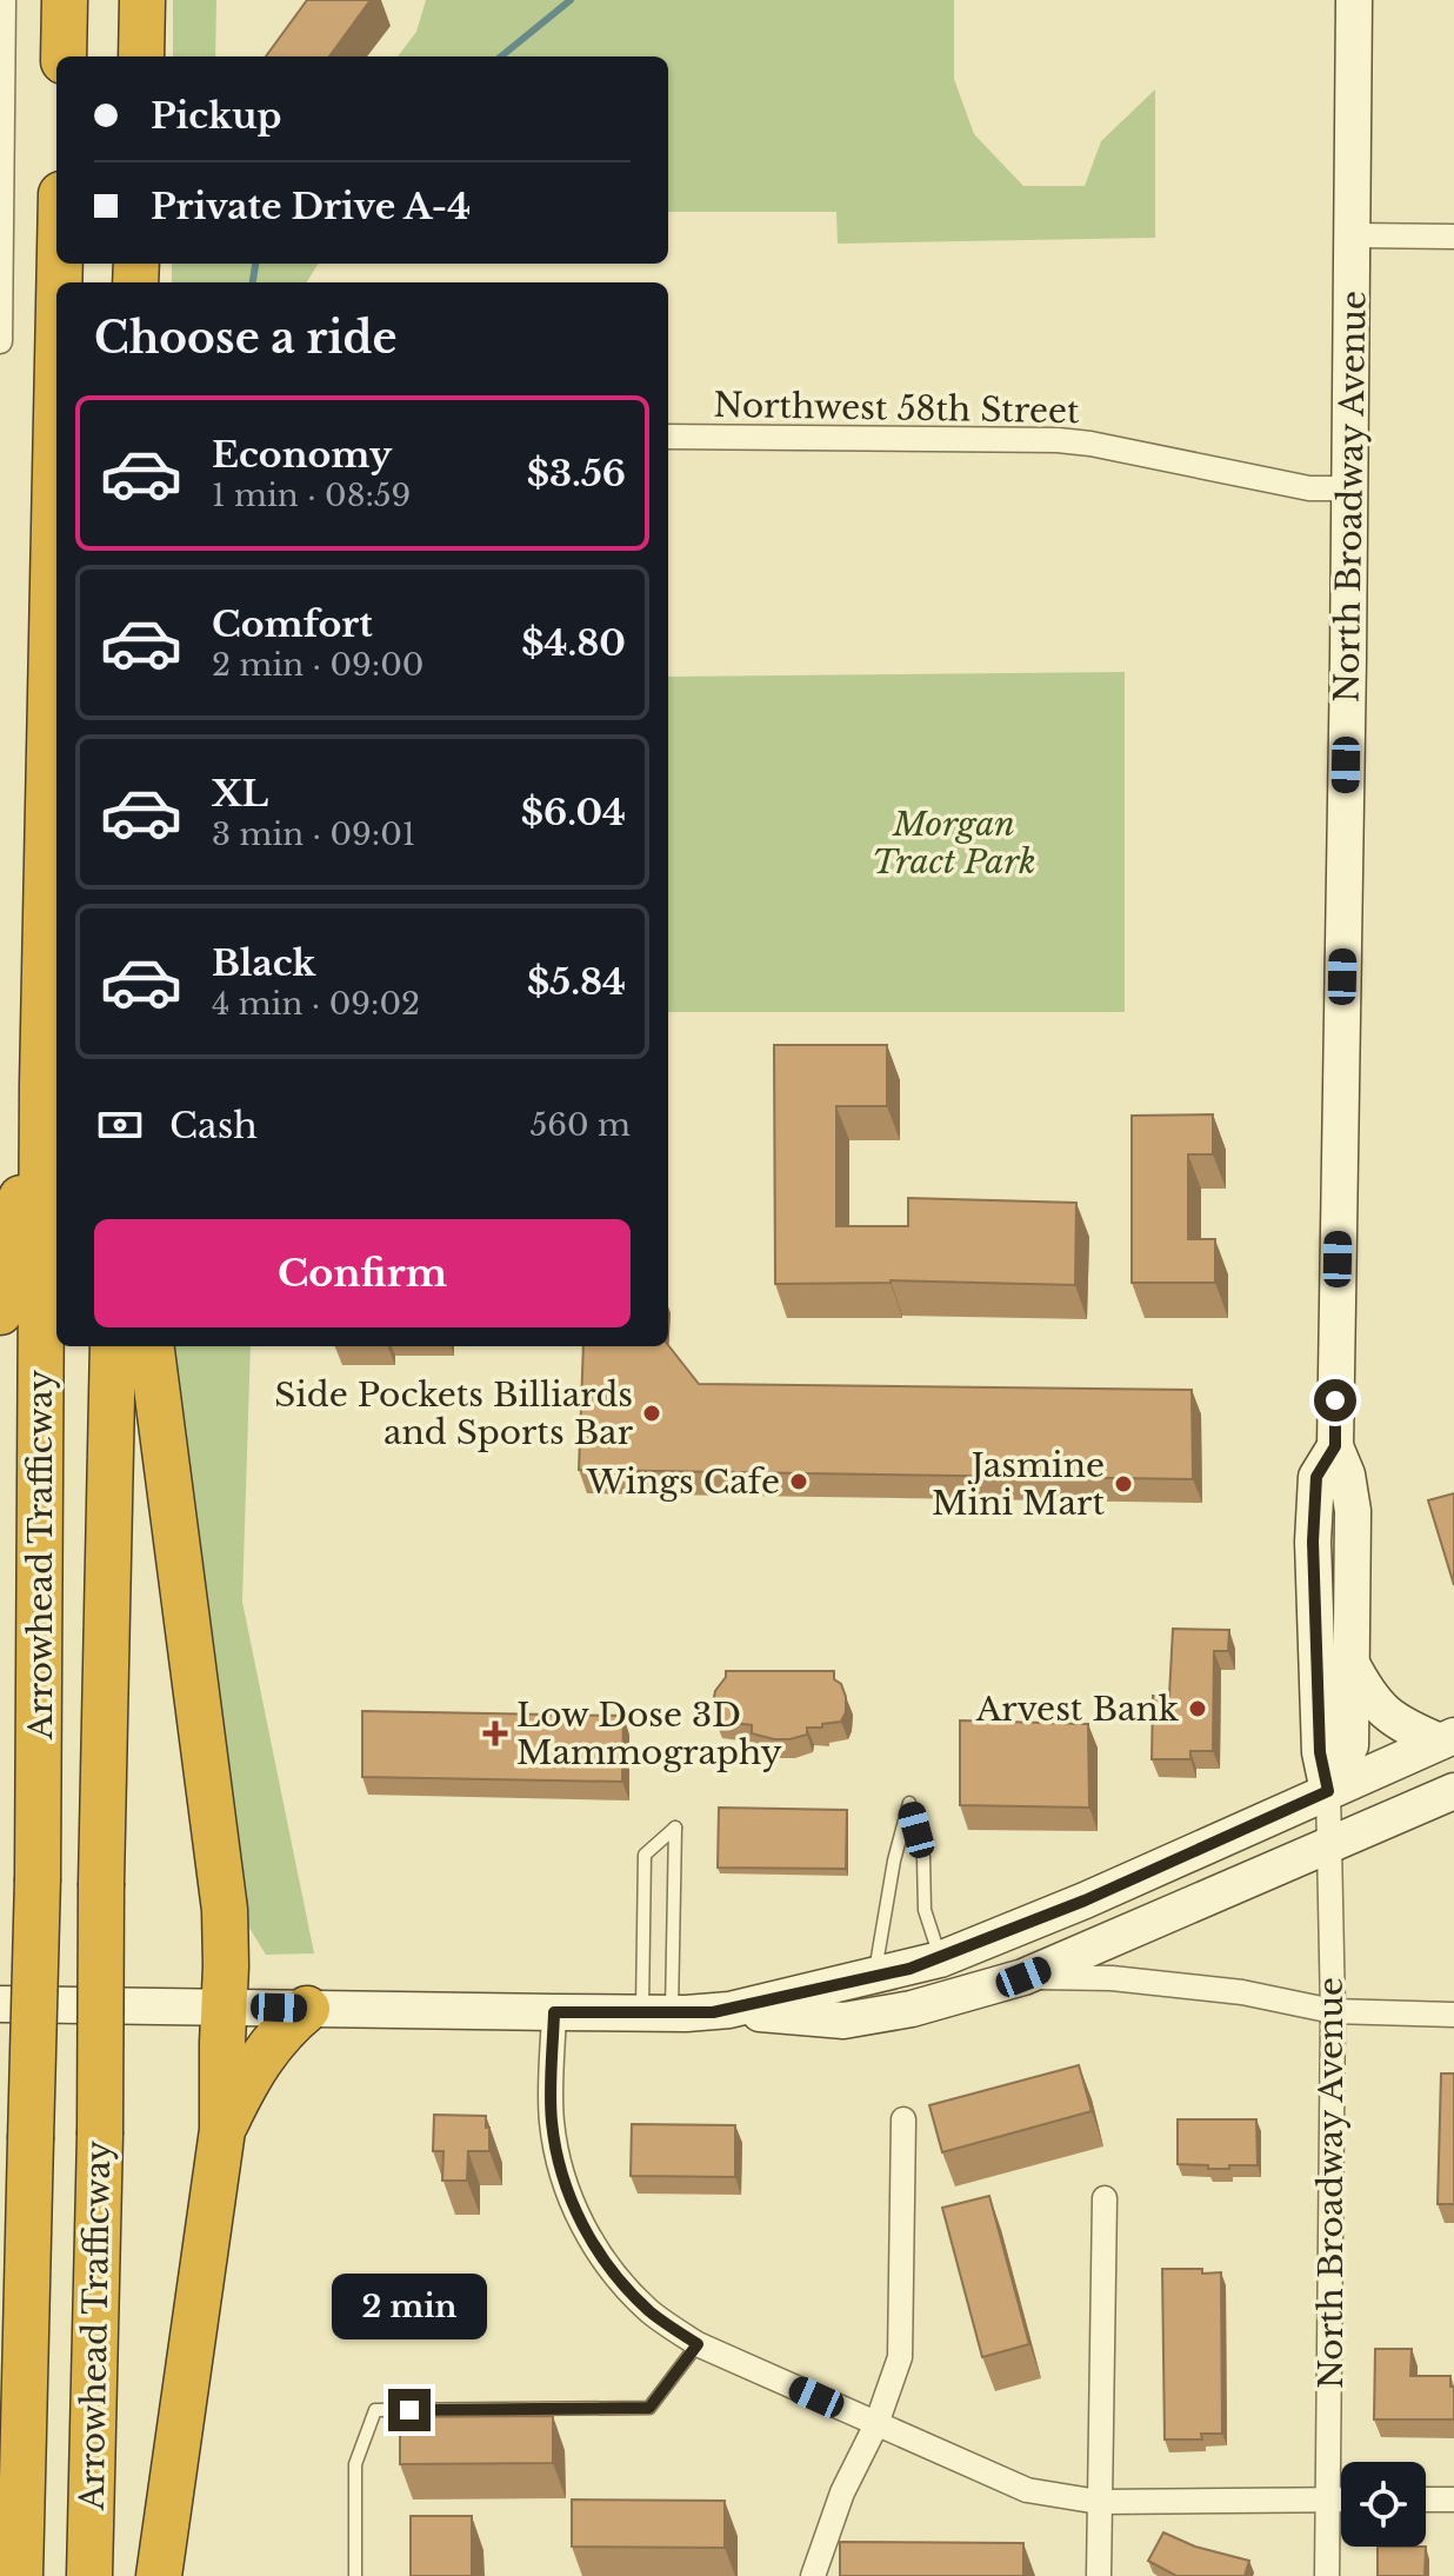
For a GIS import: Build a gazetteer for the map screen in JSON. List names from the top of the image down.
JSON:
{
  "streets": {
    "highway": ["Arrowhead Trafficway"],
    "main road": ["North Broadway Avenue"],
    "street": ["Northwest 58th Street"]
  },
  "crossings": [
    ["Northwest 58th Street", "North Broadway Avenue"]
  ],
  "parks": ["Morgan Tract Park"],
  "places": {
    "other": [
      "Side Pockets Billiards and Sports Bar",
      "Wings Cafe",
      "Jasmine Mini Mart",
      "Arvest Bank"
    ],
    "health": ["Low Dose 3D Mammography"]
  },
  "page": {
    "banner": ["Pickup", "Private Drive A-4"],
    "heading": "Choose a ride",
    "list": [
      {
        "name": "Economy",
        "note": "1 min · 08:59",
        "value": "$3.56"
      },
      {
        "name": "Comfort",
        "note": "2 min · 09:00",
        "value": "$4.80"
      },
      {
        "name": "XL",
        "note": "3 min · 09:01",
        "value": "$6.04"
      },
      {
        "name": "Black",
        "note": "4 min · 09:02",
        "value": "$5.84"
      }
    ],
    "pay": ["Cash", "560 m"],
    "buttons": "Confirm",
    "bubble": "2 min"
  }
}
